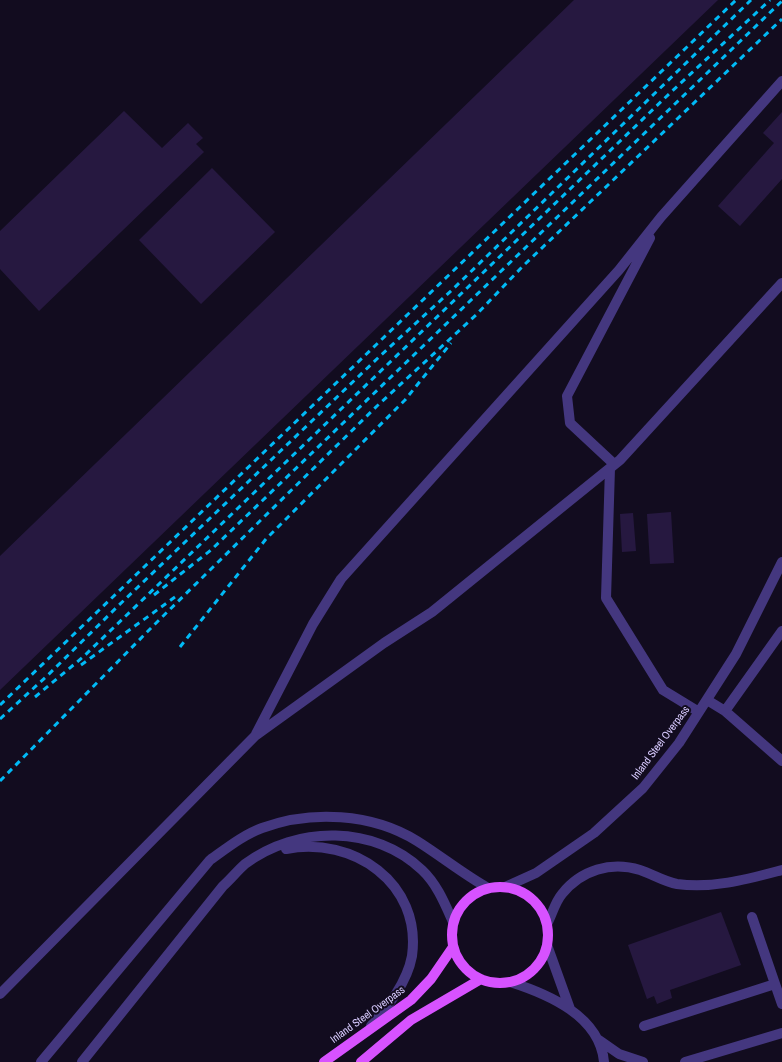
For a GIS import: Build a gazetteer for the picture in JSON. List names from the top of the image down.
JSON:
{
  "streets": {
    "main road": ["Inland Steel Overpass"]
  }
}
